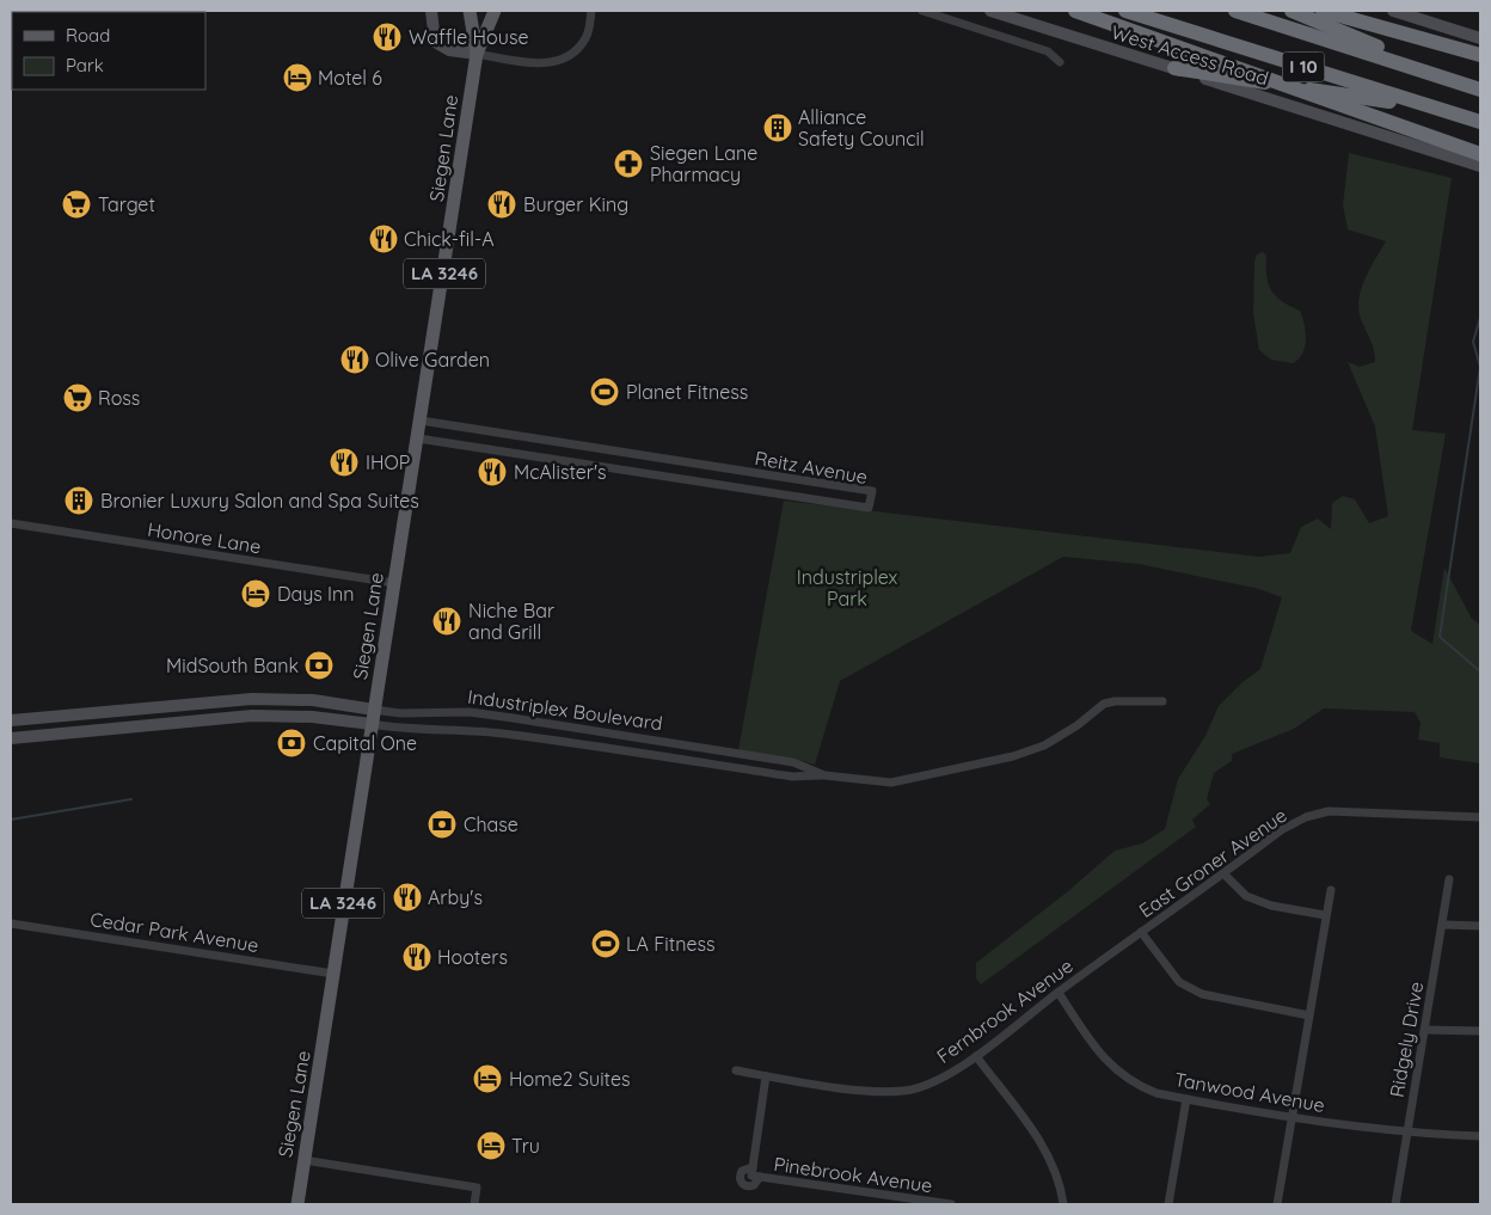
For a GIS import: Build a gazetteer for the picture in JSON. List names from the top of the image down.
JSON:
{
  "streets": {
    "highway": ["I 10"],
    "main road": ["Siegen Lane", "LA 3246"],
    "street": [
      "West Access Road",
      "Reitz Avenue",
      "Honore Lane",
      "Industriplex Boulevard",
      "East Groner Avenue",
      "Cedar Park Avenue",
      "Fernbrook Avenue",
      "Ridgely Drive",
      "Tanwood Avenue",
      "Pinebrook Avenue"
    ]
  },
  "crossings": [
    ["Siegen Lane", "Reitz Avenue"],
    ["Siegen Lane", "Honore Lane"],
    ["Siegen Lane", "Industriplex Boulevard"],
    ["Siegen Lane", "Cedar Park Avenue"],
    ["East Groner Avenue", "Fernbrook Avenue"],
    ["Fernbrook Avenue", "Tanwood Avenue"],
    ["Fernbrook Avenue", "Pinebrook Avenue"],
    ["Ridgely Drive", "Tanwood Avenue"]
  ],
  "parks": ["Industriplex Park"],
  "places": {
    "restaurant": [
      "Waffle House",
      "Burger King",
      "Chick-fil-A",
      "Olive Garden",
      "IHOP",
      "McAlister's",
      "Niche Bar and Grill",
      "Arby's",
      "Hooters"
    ],
    "hotel": [
      "Motel 6",
      "Days Inn",
      "Home2 Suites",
      "Tru"
    ],
    "building": ["Alliance Safety Council", "Bronier Luxury Salon and Spa Suites"],
    "pharmacy": ["Siegen Lane Pharmacy"],
    "supermarket": ["Target", "Ross"],
    "sports": ["Planet Fitness", "LA Fitness"],
    "bank": ["MidSouth Bank", "Capital One", "Chase"]
  },
  "legend": ["Road", "Park"]
}
